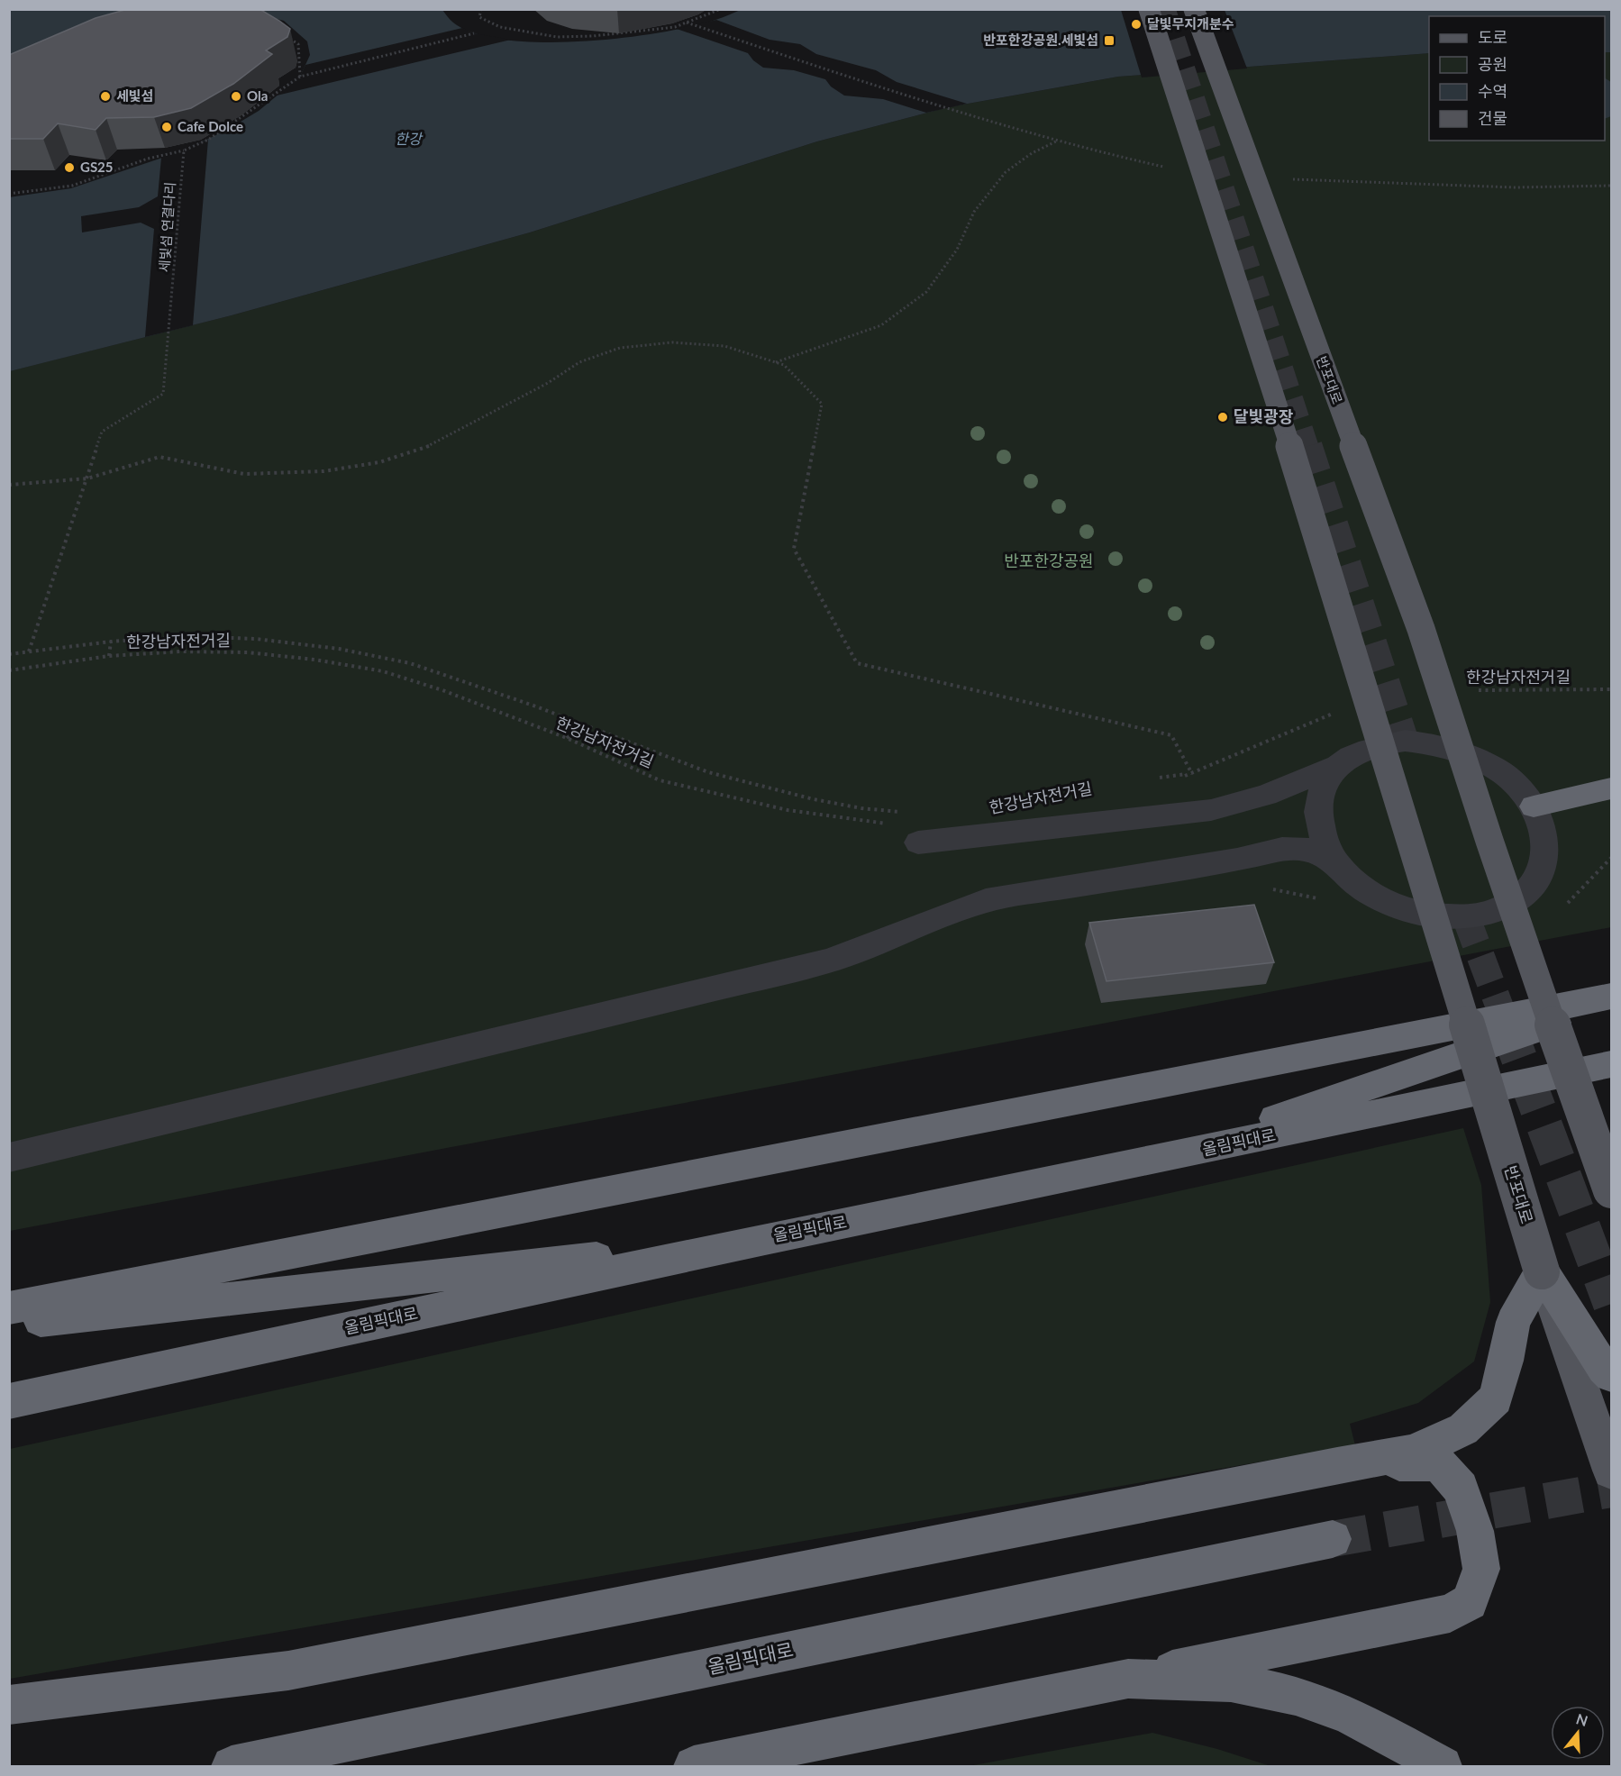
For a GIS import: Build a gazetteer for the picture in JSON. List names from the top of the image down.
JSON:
{
  "streets": {
    "highway": ["올림픽대로"],
    "main road": ["반포대로"],
    "path": ["세빛섬 연결다리", "한강남자전거길"]
  },
  "water": ["한강"],
  "parks": ["반포한강공원"],
  "places": {
    "other": [
      "달빛무지개분수",
      "세빛섬",
      "Ola",
      "Cafe Dolce",
      "GS25",
      "달빛광장"
    ],
    "transit": ["반포한강공원.세빛섬"]
  },
  "legend": [
    "도로",
    "공원",
    "수역",
    "건물"
  ],
  "north": "top"
}
